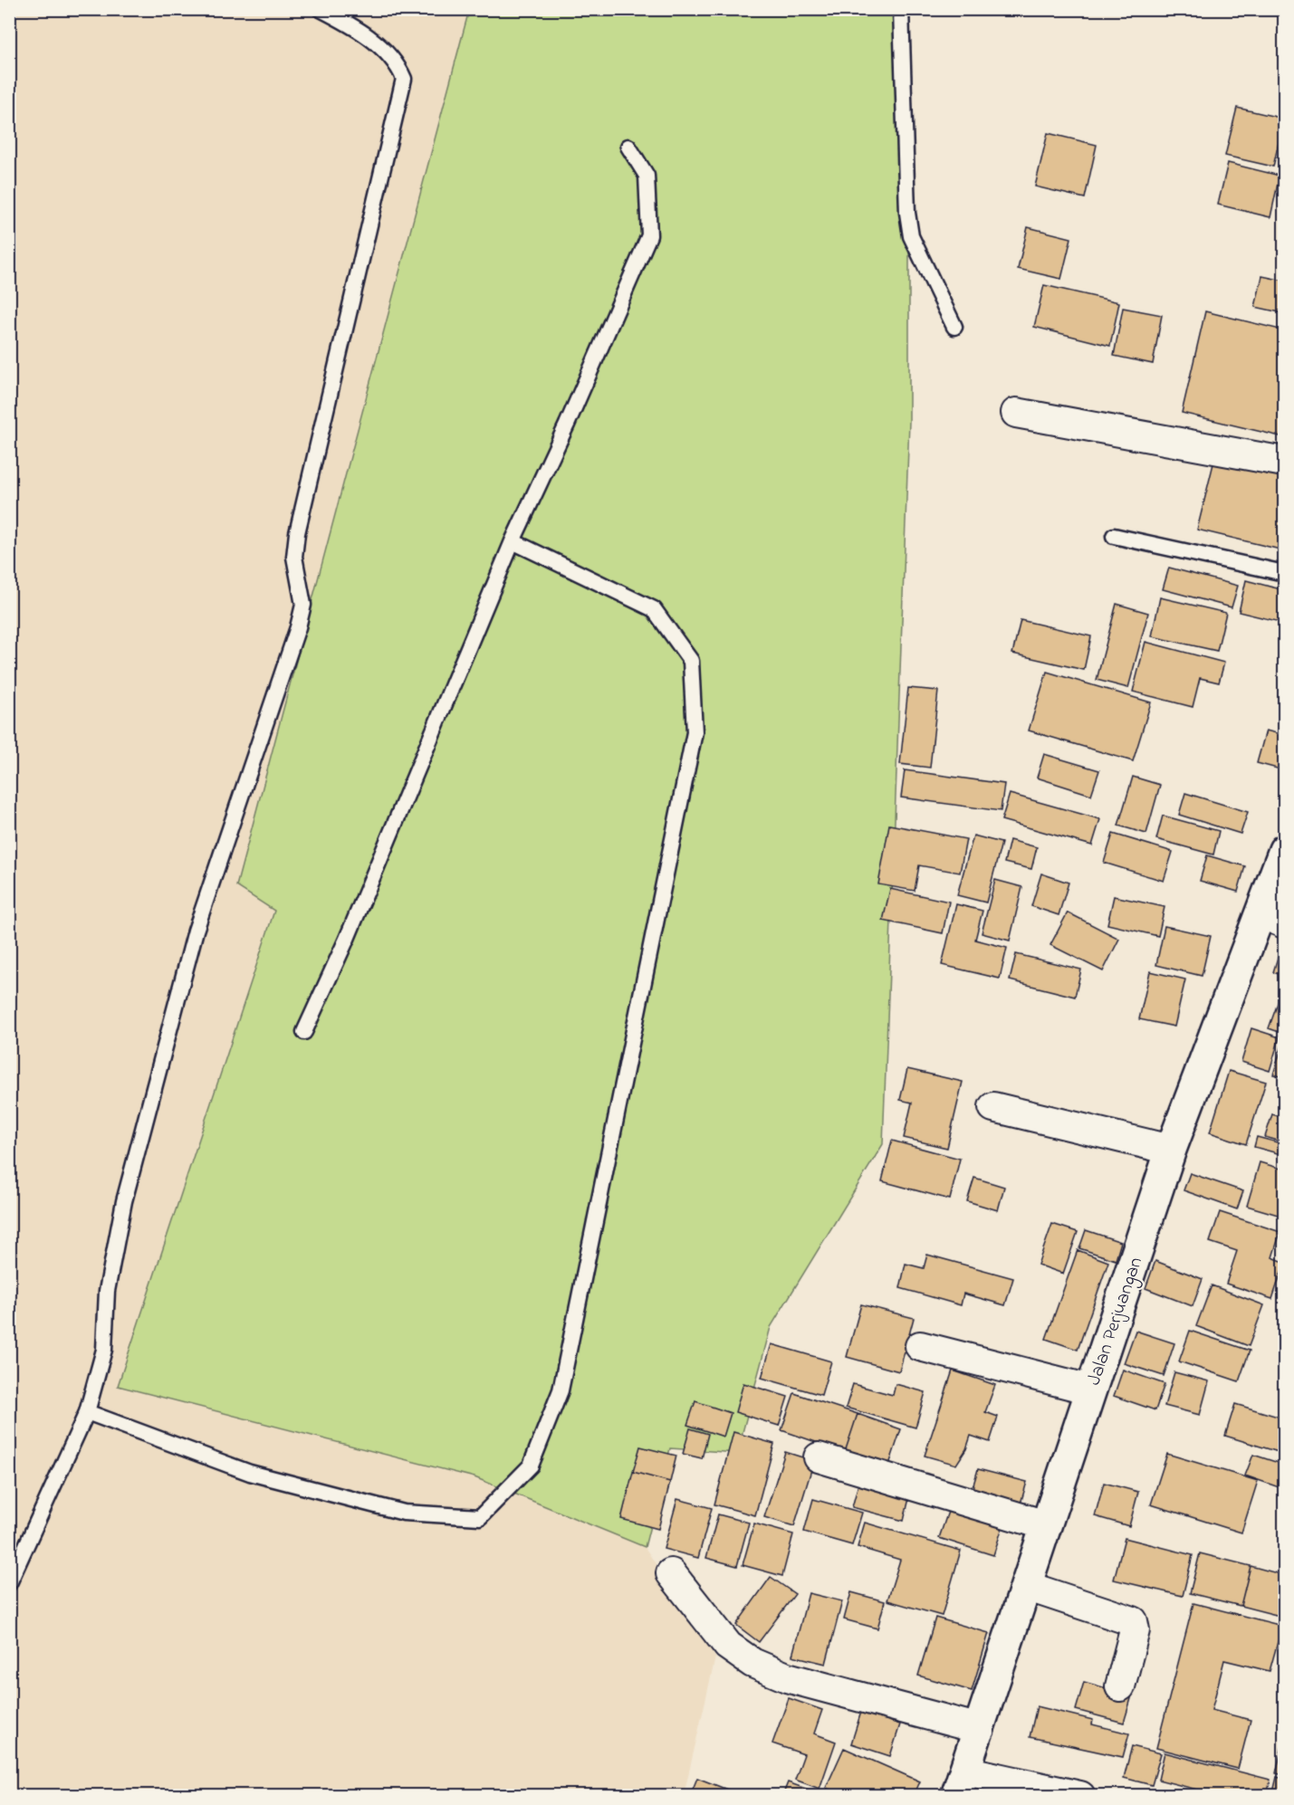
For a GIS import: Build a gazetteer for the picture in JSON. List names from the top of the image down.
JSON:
{
  "streets": {
    "street": ["Jalan Perjuangan"]
  }
}
